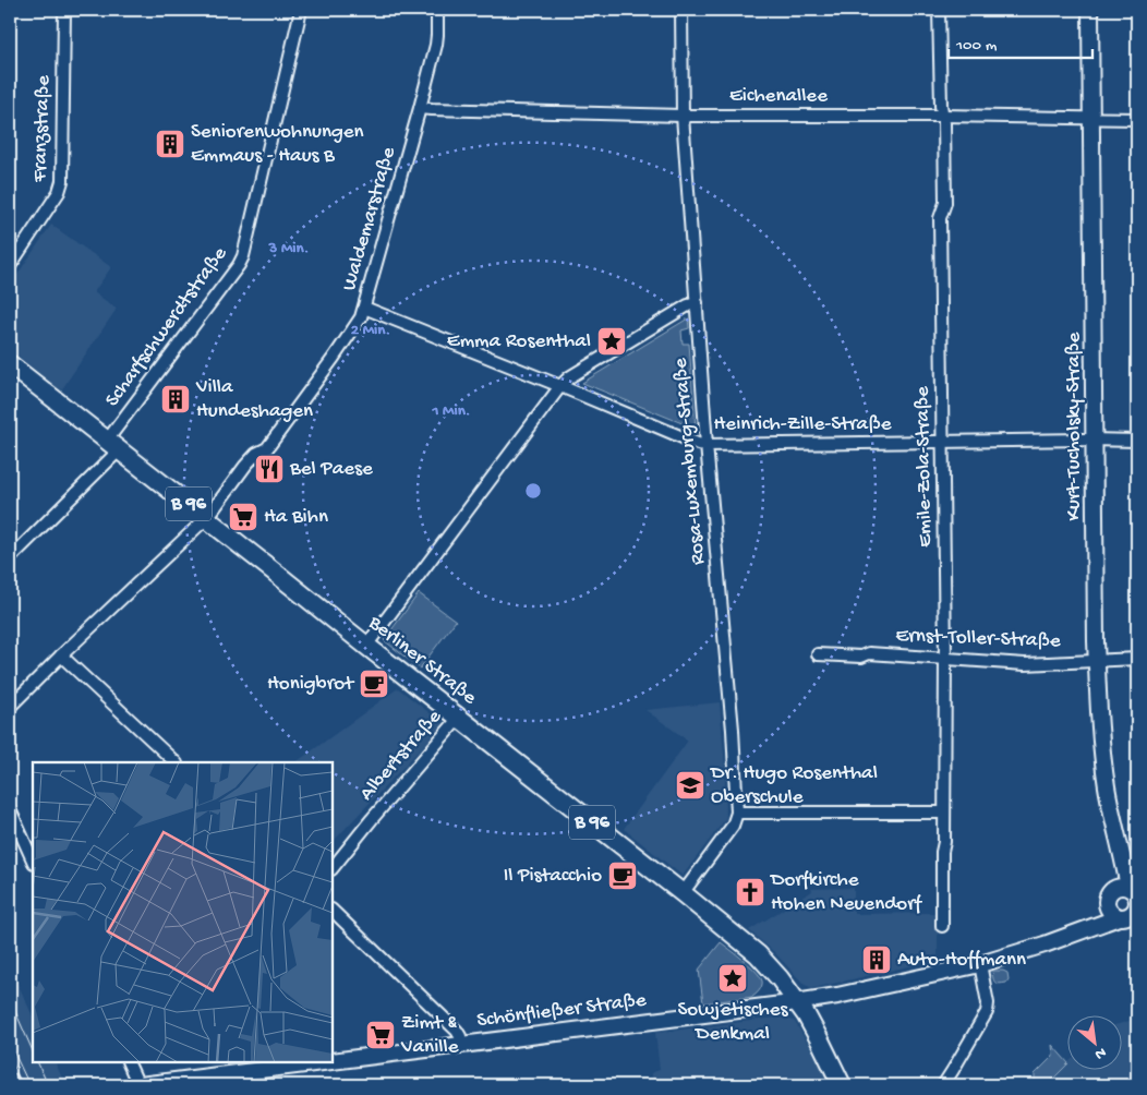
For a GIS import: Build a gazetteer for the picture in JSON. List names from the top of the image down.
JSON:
{
  "streets": {
    "main road": [
      "Kurt-Tucholsky-Straße",
      "B 96",
      "Berliner Straße",
      "Schönfließer Straße"
    ],
    "street": [
      "Eichenallee",
      "Franzstraße",
      "Waldemarstraße",
      "Scharfschwerdtstraße",
      "Heinrich-Zille-Straße",
      "Rosa-Luxemburg-Straße",
      "Emile-Zola-Straße",
      "Ernst-Toller-Straße",
      "Albertstraße"
    ]
  },
  "crossings": [
    ["Eichenallee", "Waldemarstraße"],
    ["Eichenallee", "Kurt-Tucholsky-Straße"],
    ["Eichenallee", "Rosa-Luxemburg-Straße"],
    ["Eichenallee", "Emile-Zola-Straße"],
    ["Waldemarstraße", "Heinrich-Zille-Straße"],
    ["Waldemarstraße", "Berliner Straße"],
    ["Scharfschwerdtstraße", "Berliner Straße"],
    ["Heinrich-Zille-Straße", "Kurt-Tucholsky-Straße"],
    ["Heinrich-Zille-Straße", "Rosa-Luxemburg-Straße"],
    ["Heinrich-Zille-Straße", "Emile-Zola-Straße"],
    ["Kurt-Tucholsky-Straße", "Ernst-Toller-Straße"],
    ["Kurt-Tucholsky-Straße", "Schönfließer Straße"],
    ["Emile-Zola-Straße", "Ernst-Toller-Straße"],
    ["B 96", "Berliner Straße"],
    ["B 96", "Schönfließer Straße"],
    ["Berliner Straße", "Albertstraße"],
    ["Berliner Straße", "Schönfließer Straße"]
  ],
  "places": {
    "building": ["Seniorenwohnungen Emmaus - Haus B", "Villa Hundeshagen", "Auto-Hoffmann"],
    "place": ["Emma Rosenthal", "Sowjetisches Denkmal"],
    "restaurant": ["Bel Paese"],
    "supermarket": ["Ha Bihn", "Zimt & Vanille"],
    "cafe": ["Honigbrot", "Il Pistacchio"],
    "school or university": ["Dr. Hugo Rosenthal Oberschule"],
    "church": ["Dorfkirche Hohen Neuendorf"]
  },
  "scale_bar": "100 m",
  "north": "bottom right",
  "rings": ["3 Min.", "2 Min.", "1 Min."]
}
